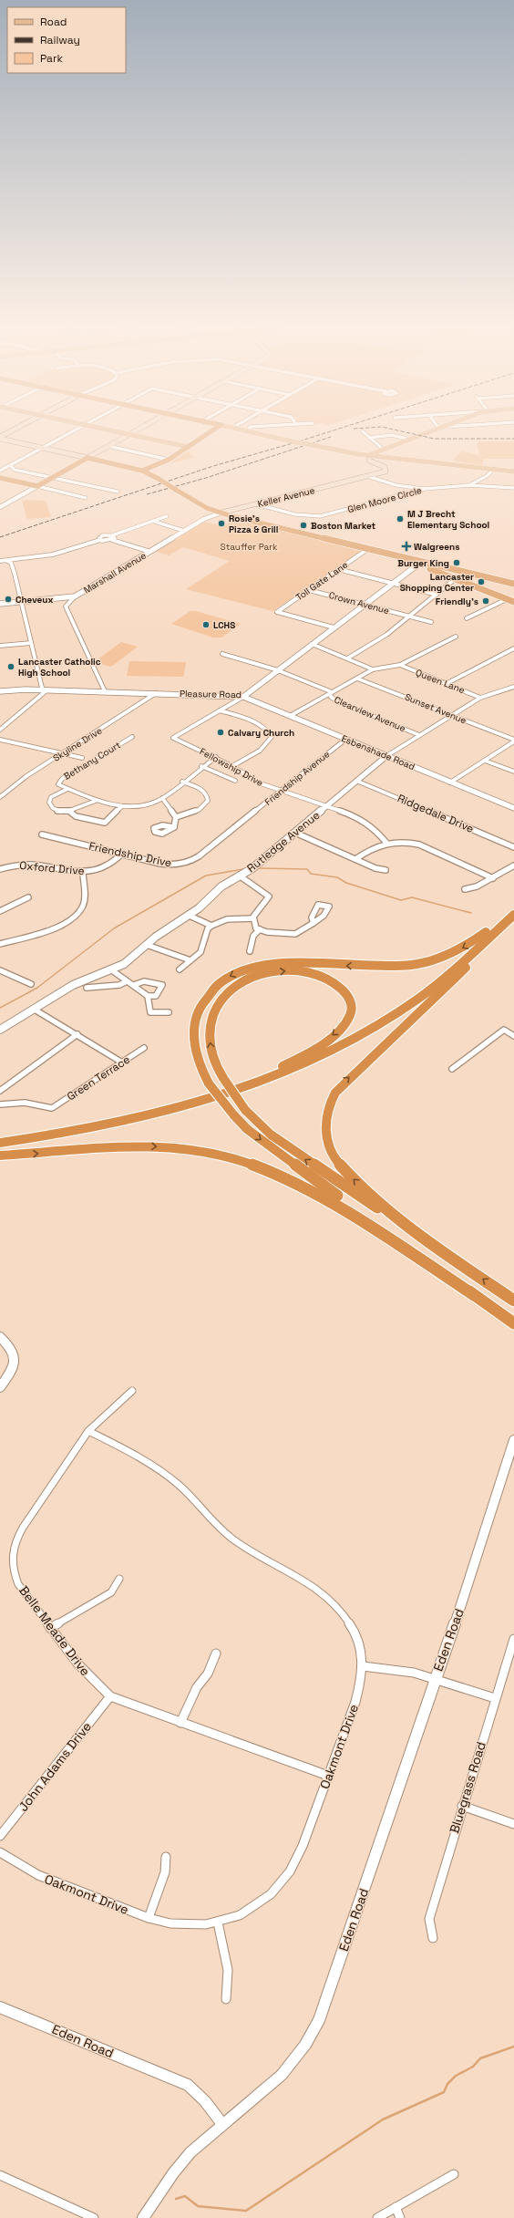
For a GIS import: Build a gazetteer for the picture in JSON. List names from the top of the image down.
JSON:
{
  "streets": {
    "main road": ["Keller Avenue"],
    "street": [
      "Glen Moore Circle",
      "Marshall Avenue",
      "Toll Gate Lane",
      "Crown Avenue",
      "Queen Lane",
      "Pleasure Road",
      "Sunset Avenue",
      "Clearview Avenue",
      "Skyline Drive",
      "Esbenshade Road",
      "Bethany Court",
      "Fellowship Drive",
      "Friendship Avenue",
      "Ridgedale Drive",
      "Rutledge Avenue",
      "Friendship Drive",
      "Oxford Drive",
      "Green Terrace",
      "Belle Meade Drive",
      "Eden Road",
      "Oakmont Drive",
      "John Adams Drive",
      "Bluegrass Road"
    ]
  },
  "crossings": [
    ["Keller Avenue", "Glen Moore Circle"],
    ["Keller Avenue", "Marshall Avenue"],
    ["Toll Gate Lane", "Crown Avenue"],
    ["Toll Gate Lane", "Pleasure Road"],
    ["Crown Avenue", "Pleasure Road"],
    ["Queen Lane", "Rutledge Avenue"],
    ["Pleasure Road", "Clearview Avenue"],
    ["Pleasure Road", "Skyline Drive"],
    ["Pleasure Road", "Esbenshade Road"],
    ["Sunset Avenue", "Rutledge Avenue"],
    ["Clearview Avenue", "Rutledge Avenue"],
    ["Esbenshade Road", "Friendship Avenue"],
    ["Esbenshade Road", "Rutledge Avenue"],
    ["Fellowship Drive", "Friendship Avenue"],
    ["Fellowship Drive", "Rutledge Avenue"],
    ["Friendship Avenue", "Friendship Drive"],
    ["Ridgedale Drive", "Rutledge Avenue"],
    ["Friendship Drive", "Oxford Drive"],
    ["Belle Meade Drive", "Oakmont Drive"],
    ["Belle Meade Drive", "John Adams Drive"]
  ],
  "parks": ["Stauffer Park"],
  "places": {
    "other": [
      "M J Brecht Elementary School",
      "Rosie’s Pizza & Grill",
      "Boston Market",
      "Burger King",
      "Lancaster Shopping Center",
      "Cheveux",
      "Friendly's",
      "LCHS",
      "Lancaster Catholic High School",
      "Calvary Church"
    ],
    "health": ["Walgreens"]
  },
  "legend": ["Road", "Railway", "Park"]
}
